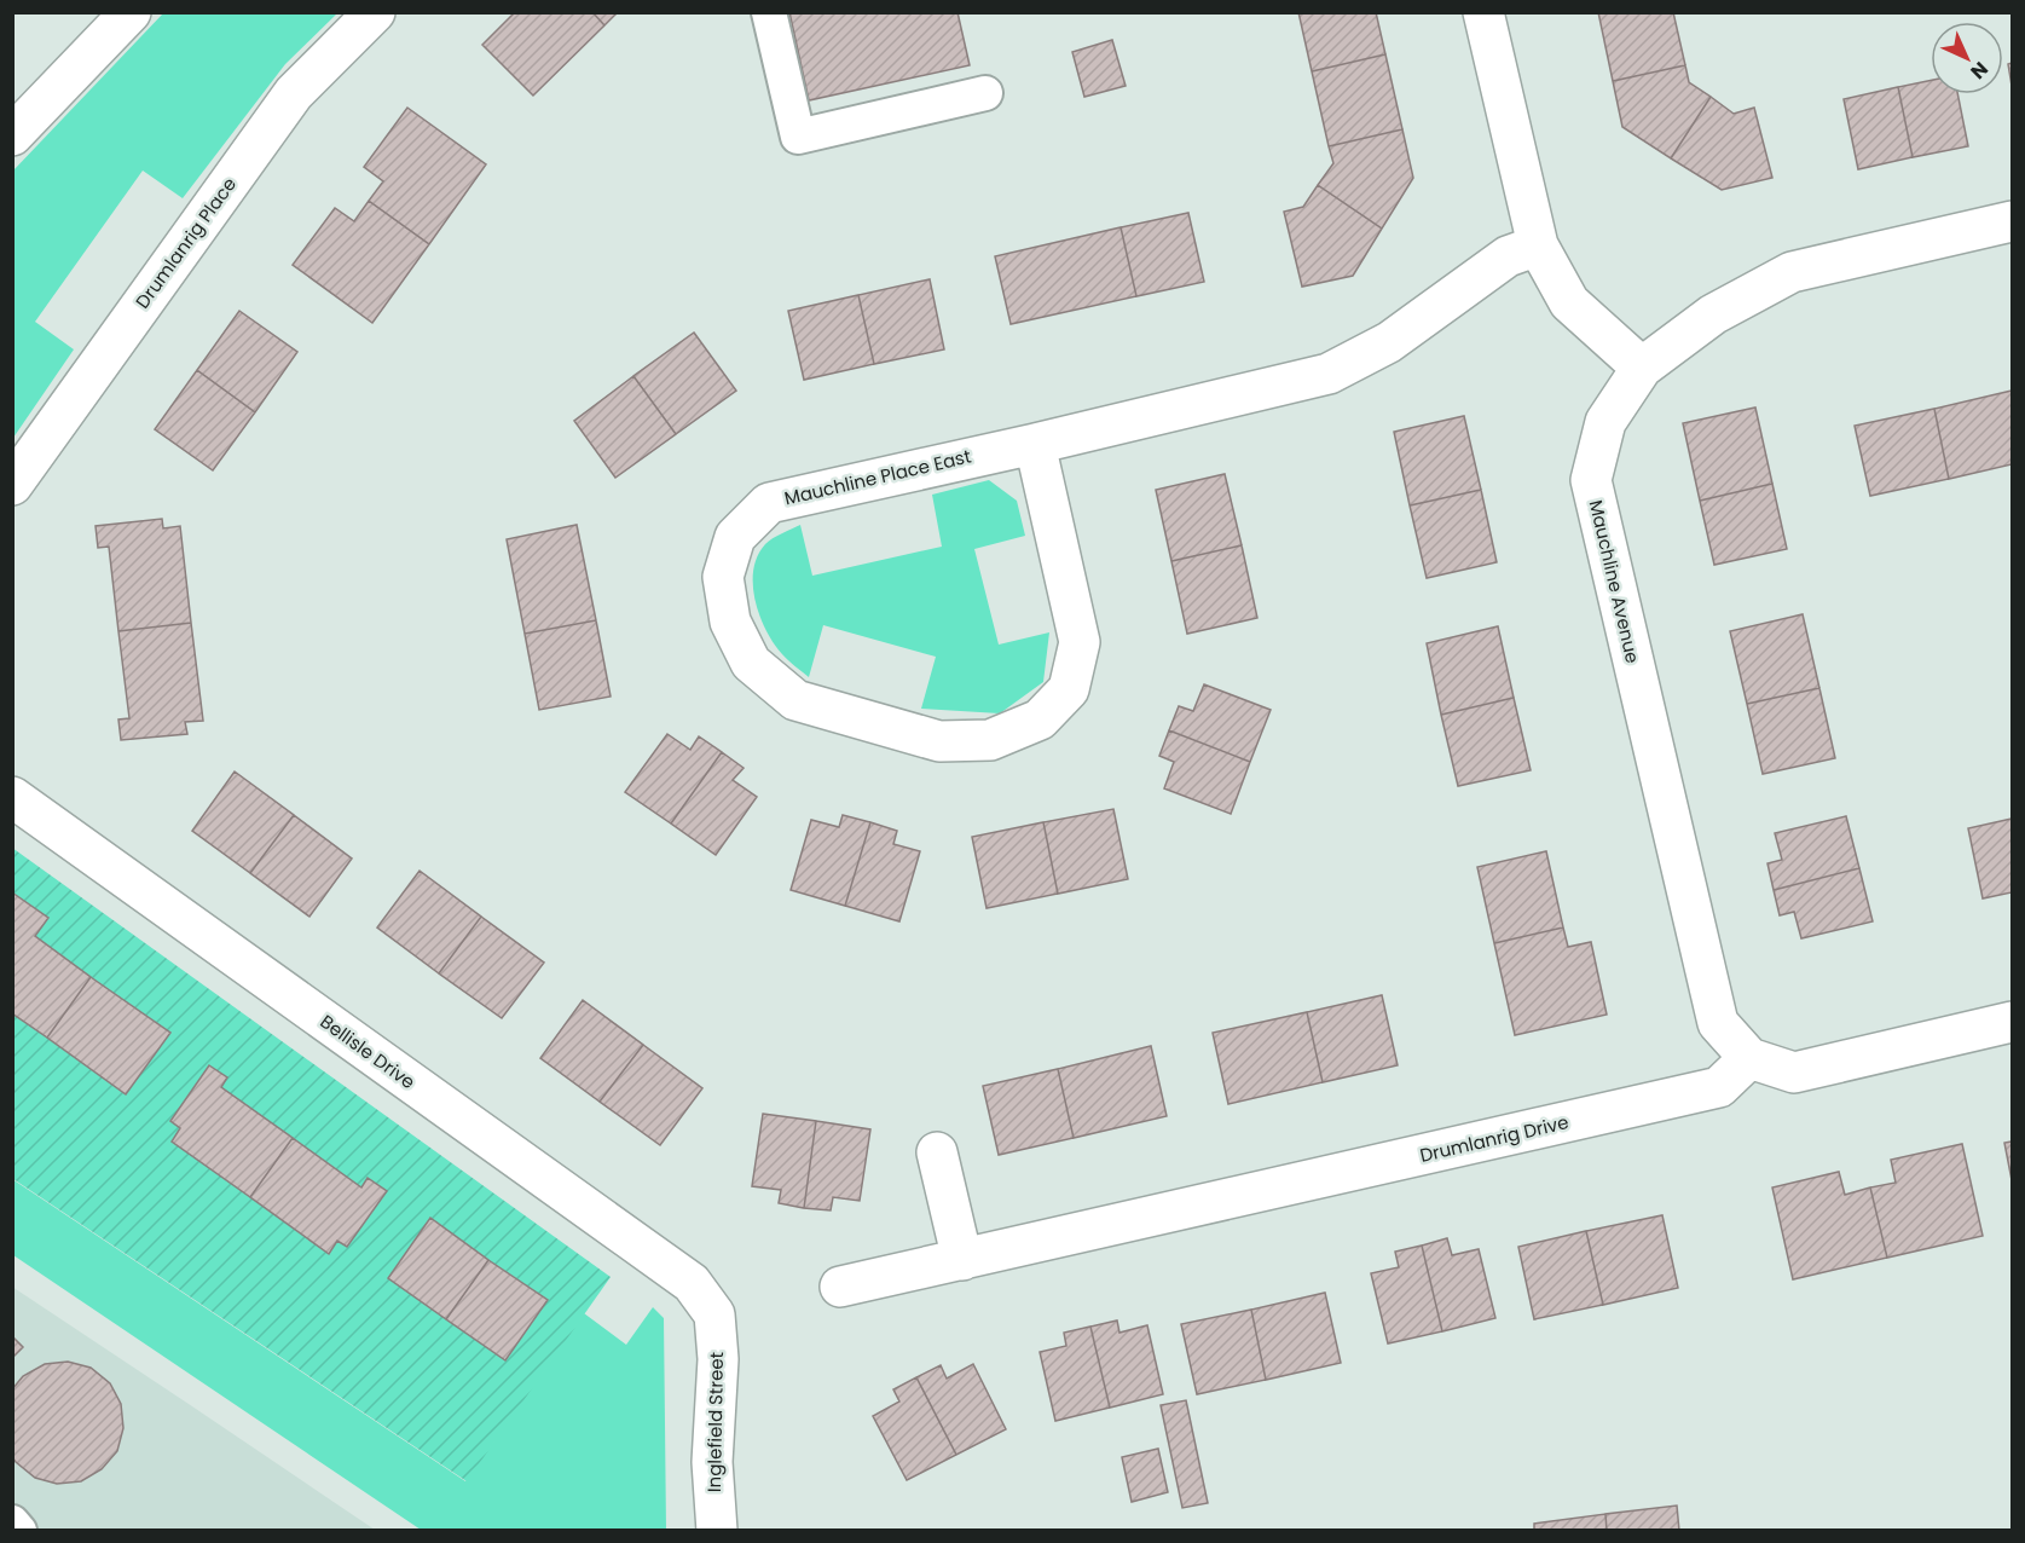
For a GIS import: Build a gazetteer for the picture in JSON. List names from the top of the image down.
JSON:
{
  "streets": {
    "street": [
      "Drumlanrig Place",
      "Mauchline Place East",
      "Mauchline Avenue",
      "Bellisle Drive",
      "Drumlanrig Drive",
      "Inglefield Street"
    ]
  },
  "crossings": [
    ["Mauchline Avenue", "Drumlanrig Drive"],
    ["Bellisle Drive", "Inglefield Street"]
  ],
  "north": "bottom right"
}
